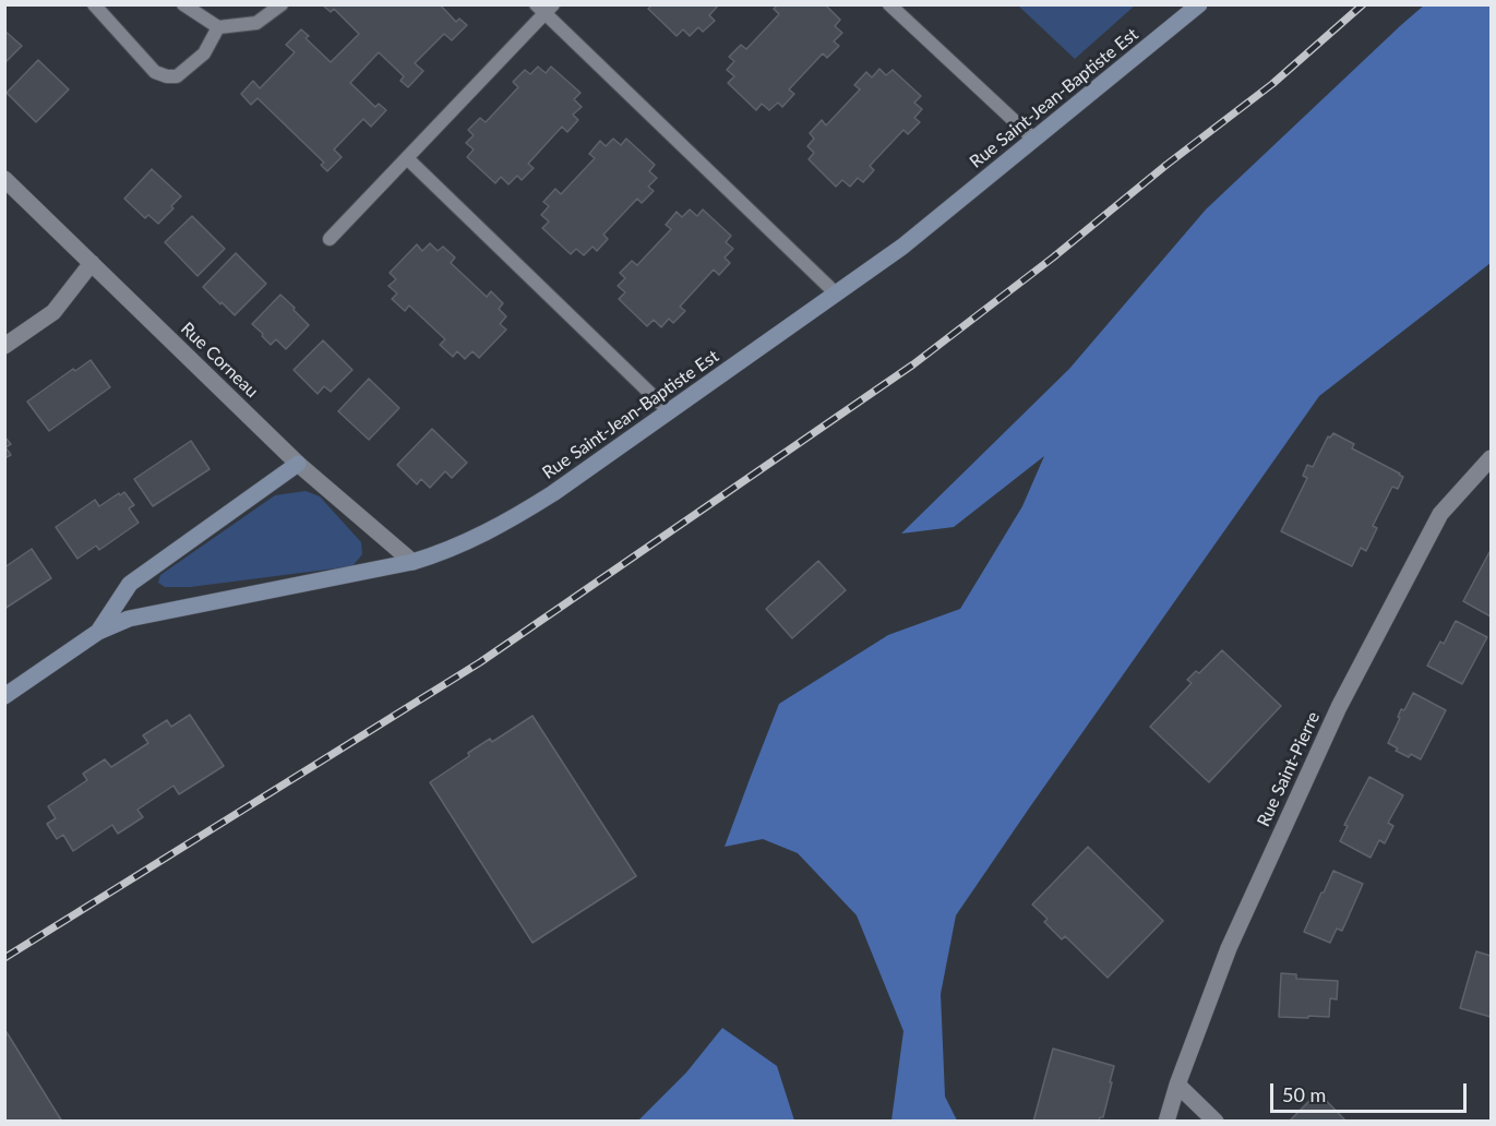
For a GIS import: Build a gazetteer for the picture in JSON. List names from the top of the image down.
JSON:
{
  "streets": {
    "street": ["Rue Saint-Jean-Baptiste Est", "Rue Corneau", "Rue Saint-Pierre"]
  },
  "crossings": [
    ["Rue Saint-Jean-Baptiste Est", "Rue Corneau"]
  ],
  "scale_bar": "50 m"
}
